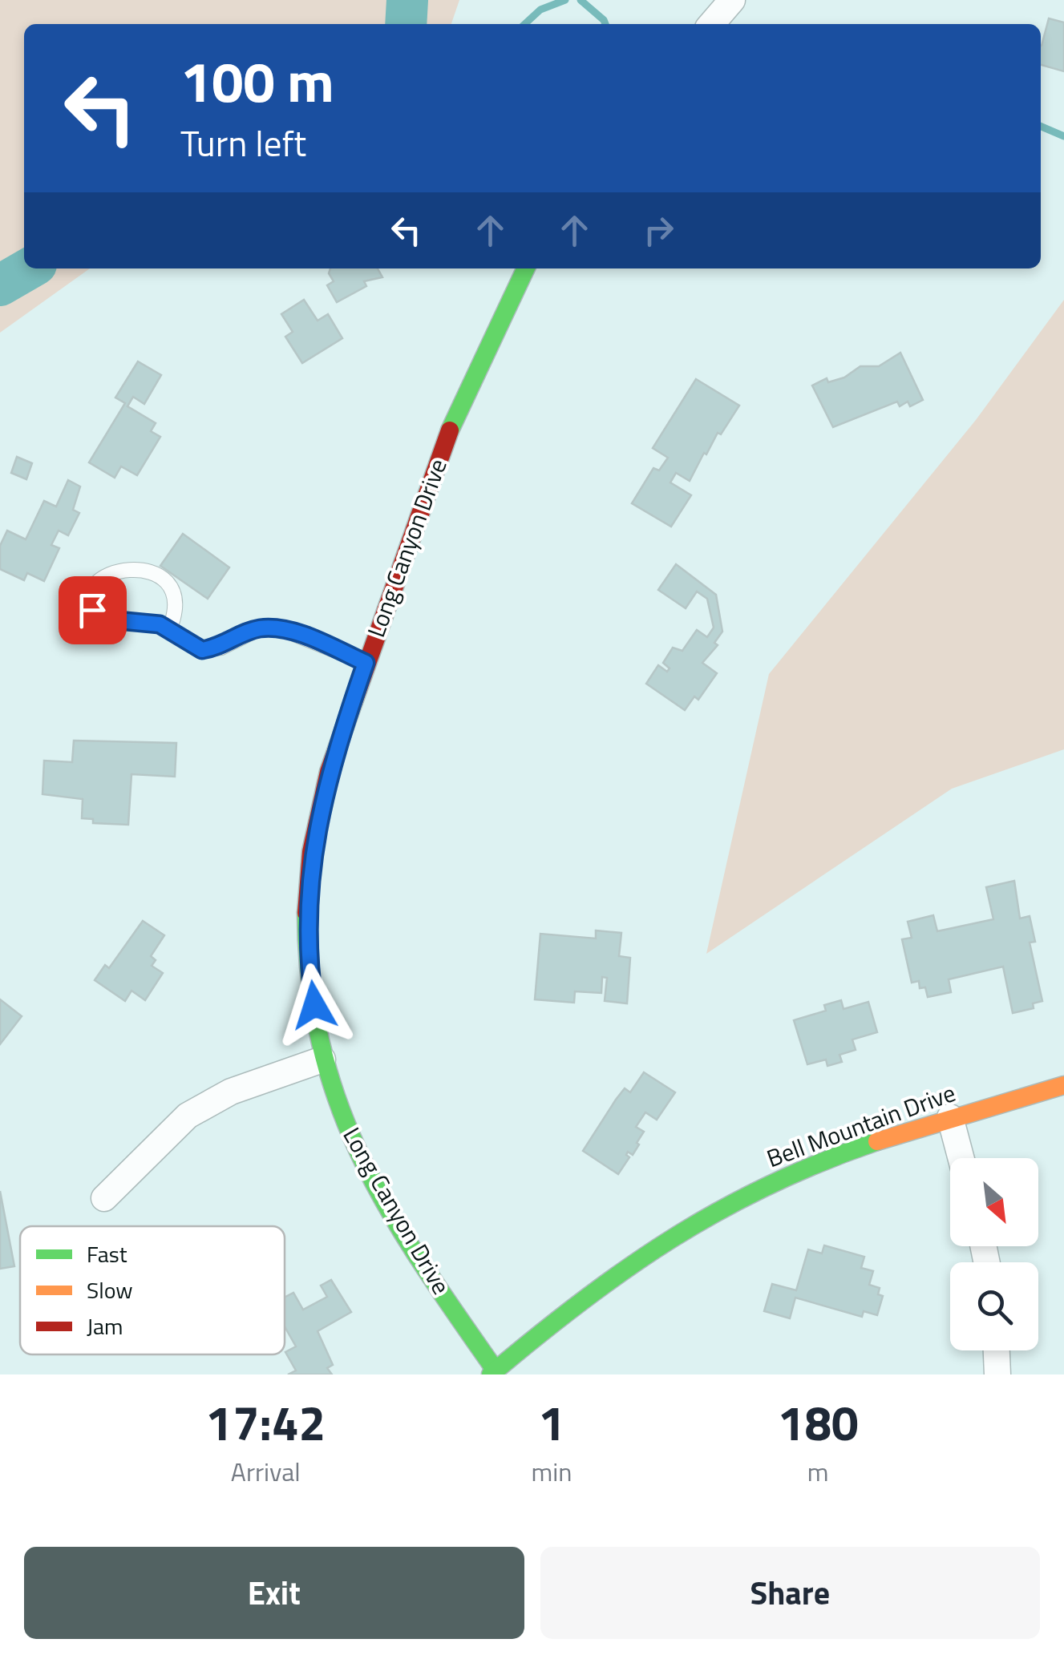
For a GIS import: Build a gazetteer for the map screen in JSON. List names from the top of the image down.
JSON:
{
  "streets": {
    "street": ["Long Canyon Drive", "Bell Mountain Drive"]
  },
  "crossings": [
    ["Long Canyon Drive", "Bell Mountain Drive"]
  ],
  "legend": ["Fast", "Slow", "Jam"],
  "north": "bottom right",
  "page": {
    "turn": ["100 m", "Turn left"],
    "eta": [
      "17:42",
      "Arrival",
      "1",
      "min",
      "180",
      "m"
    ],
    "buttons": ["Exit", "Share"]
  }
}
